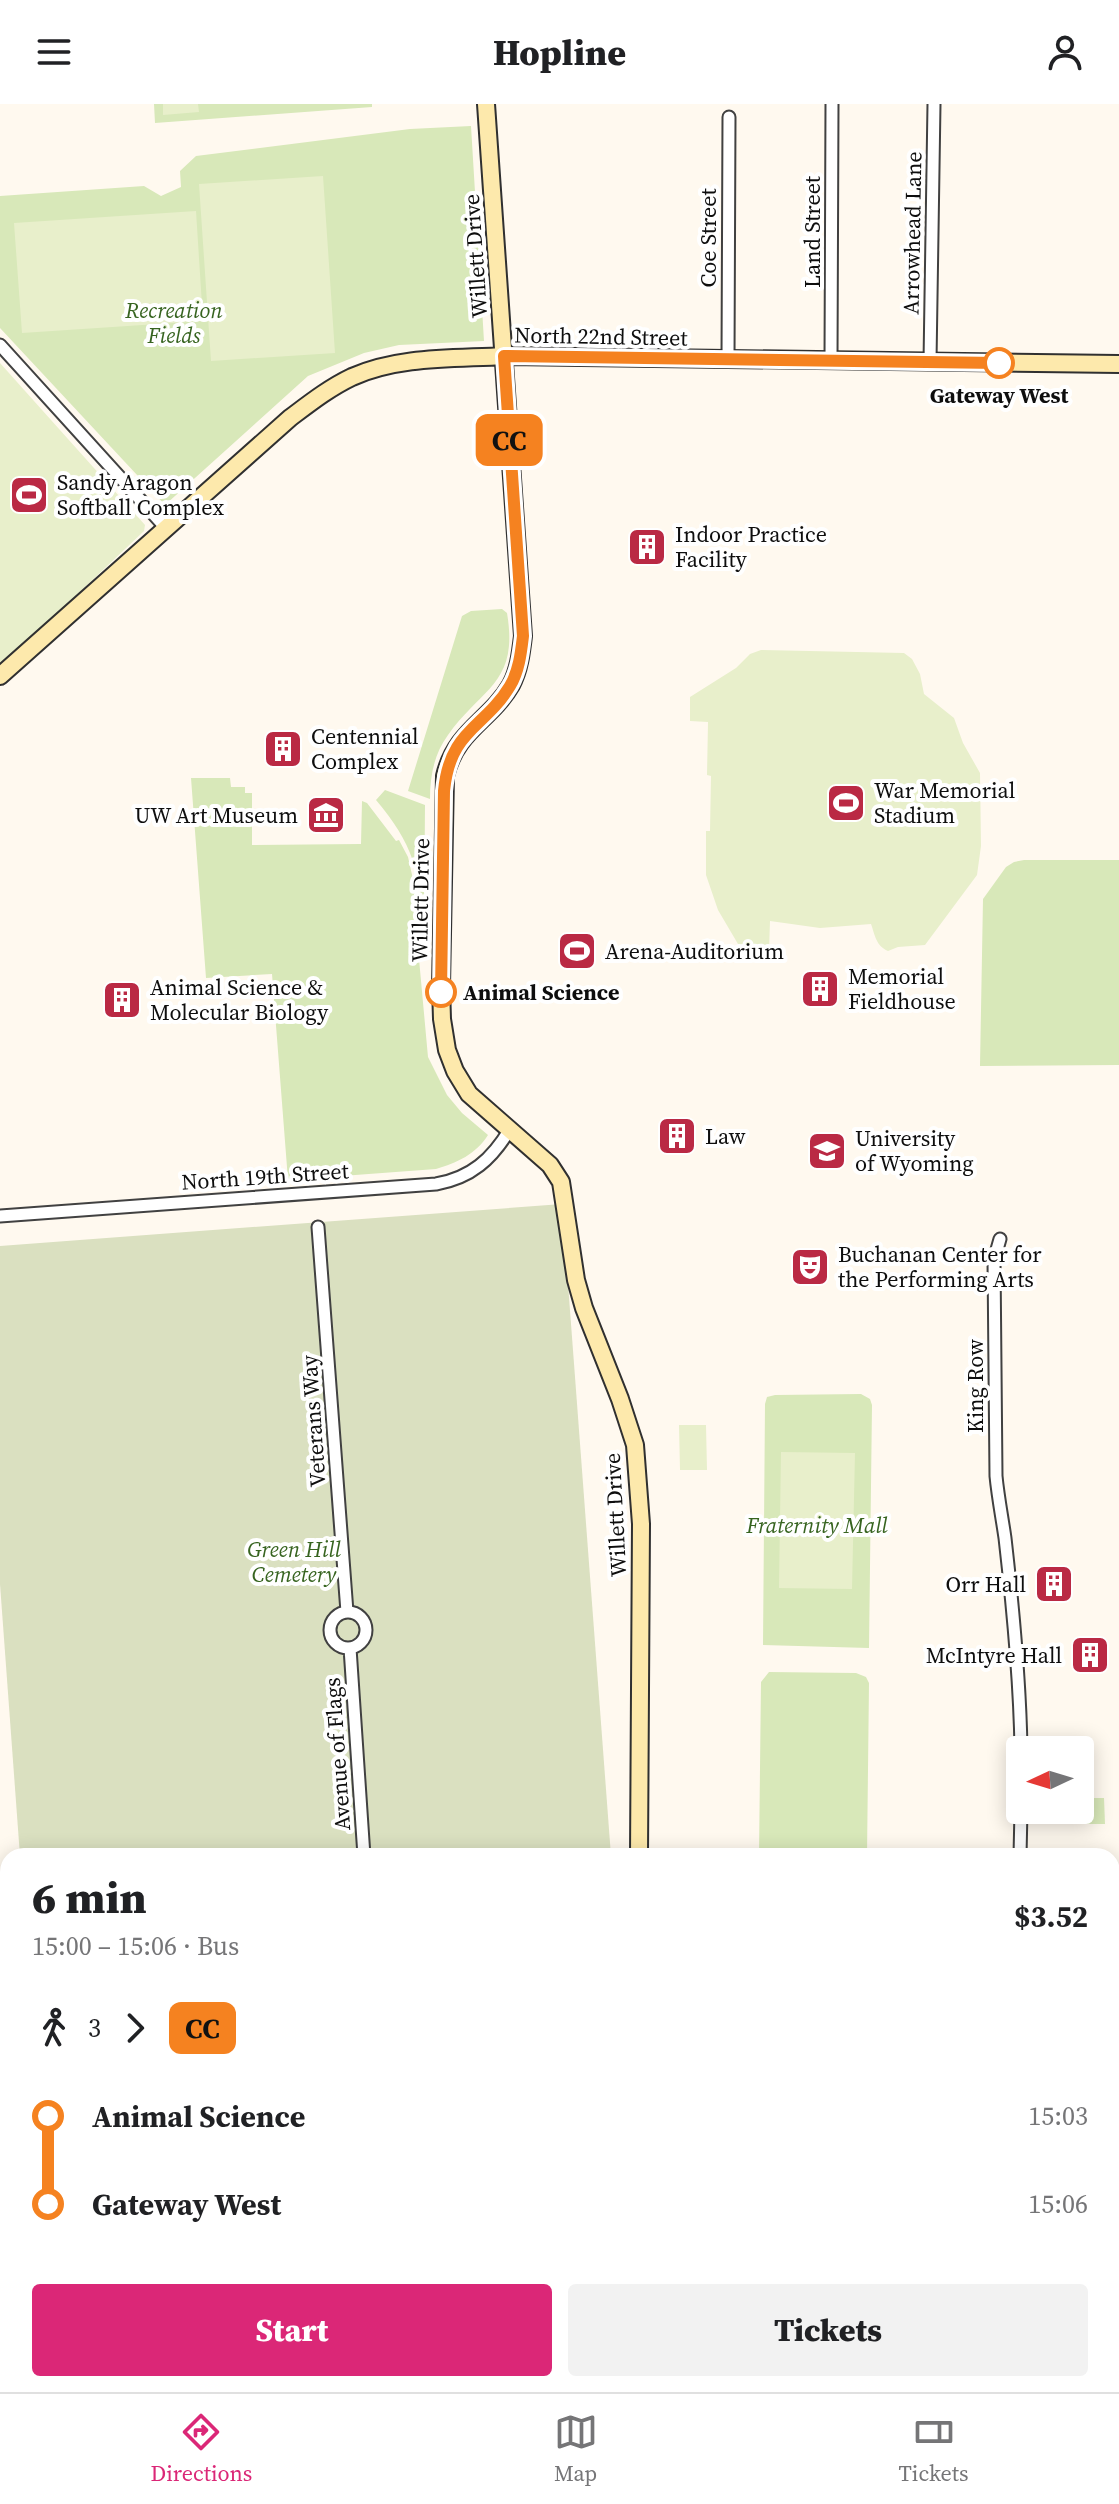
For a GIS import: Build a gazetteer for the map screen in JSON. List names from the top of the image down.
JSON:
{
  "streets": {
    "street": [
      "Land Street",
      "Arrowhead Lane",
      "Coe Street",
      "Willett Drive",
      "North 22nd Street",
      "North 19th Street",
      "King Row",
      "Veterans Way",
      "Avenue of Flags"
    ]
  },
  "crossings": [
    ["Land Street", "North 22nd Street"],
    ["Arrowhead Lane", "North 22nd Street"],
    ["Coe Street", "North 22nd Street"],
    ["Willett Drive", "North 22nd Street"],
    ["Willett Drive", "North 19th Street"],
    ["Veterans Way", "Avenue of Flags"]
  ],
  "parks": ["Recreation Fields", "Fraternity Mall", "Green Hill Cemetery"],
  "places": {
    "other": ["Gateway West", "Animal Science"],
    "sports": ["Sandy Aragon Softball Complex", "War Memorial Stadium", "Arena-Auditorium"],
    "building": [
      "Indoor Practice Facility",
      "Centennial Complex",
      "Memorial Fieldhouse",
      "Animal Science & Molecular Biology",
      "Law",
      "Orr Hall",
      "McIntyre Hall"
    ],
    "museum": ["UW Art Museum"],
    "school or university": ["University of Wyoming"],
    "theatre": ["Buchanan Center for the Performing Arts"]
  },
  "lines": ["bus line CC"],
  "north": "left",
  "page": {
    "header": "Hopline",
    "on_map": "CC",
    "heading": ["6 min", "15:00 – 15:06 · Bus", "$3.52"],
    "legs": ["3", "CC"],
    "list": [
      {
        "name": "Animal Science",
        "value": "15:03"
      },
      {
        "name": "Gateway West",
        "value": "15:06"
      }
    ],
    "buttons": ["Start", "Tickets"],
    "tabs": ["Directions", "Map", "Tickets"]
  }
}
